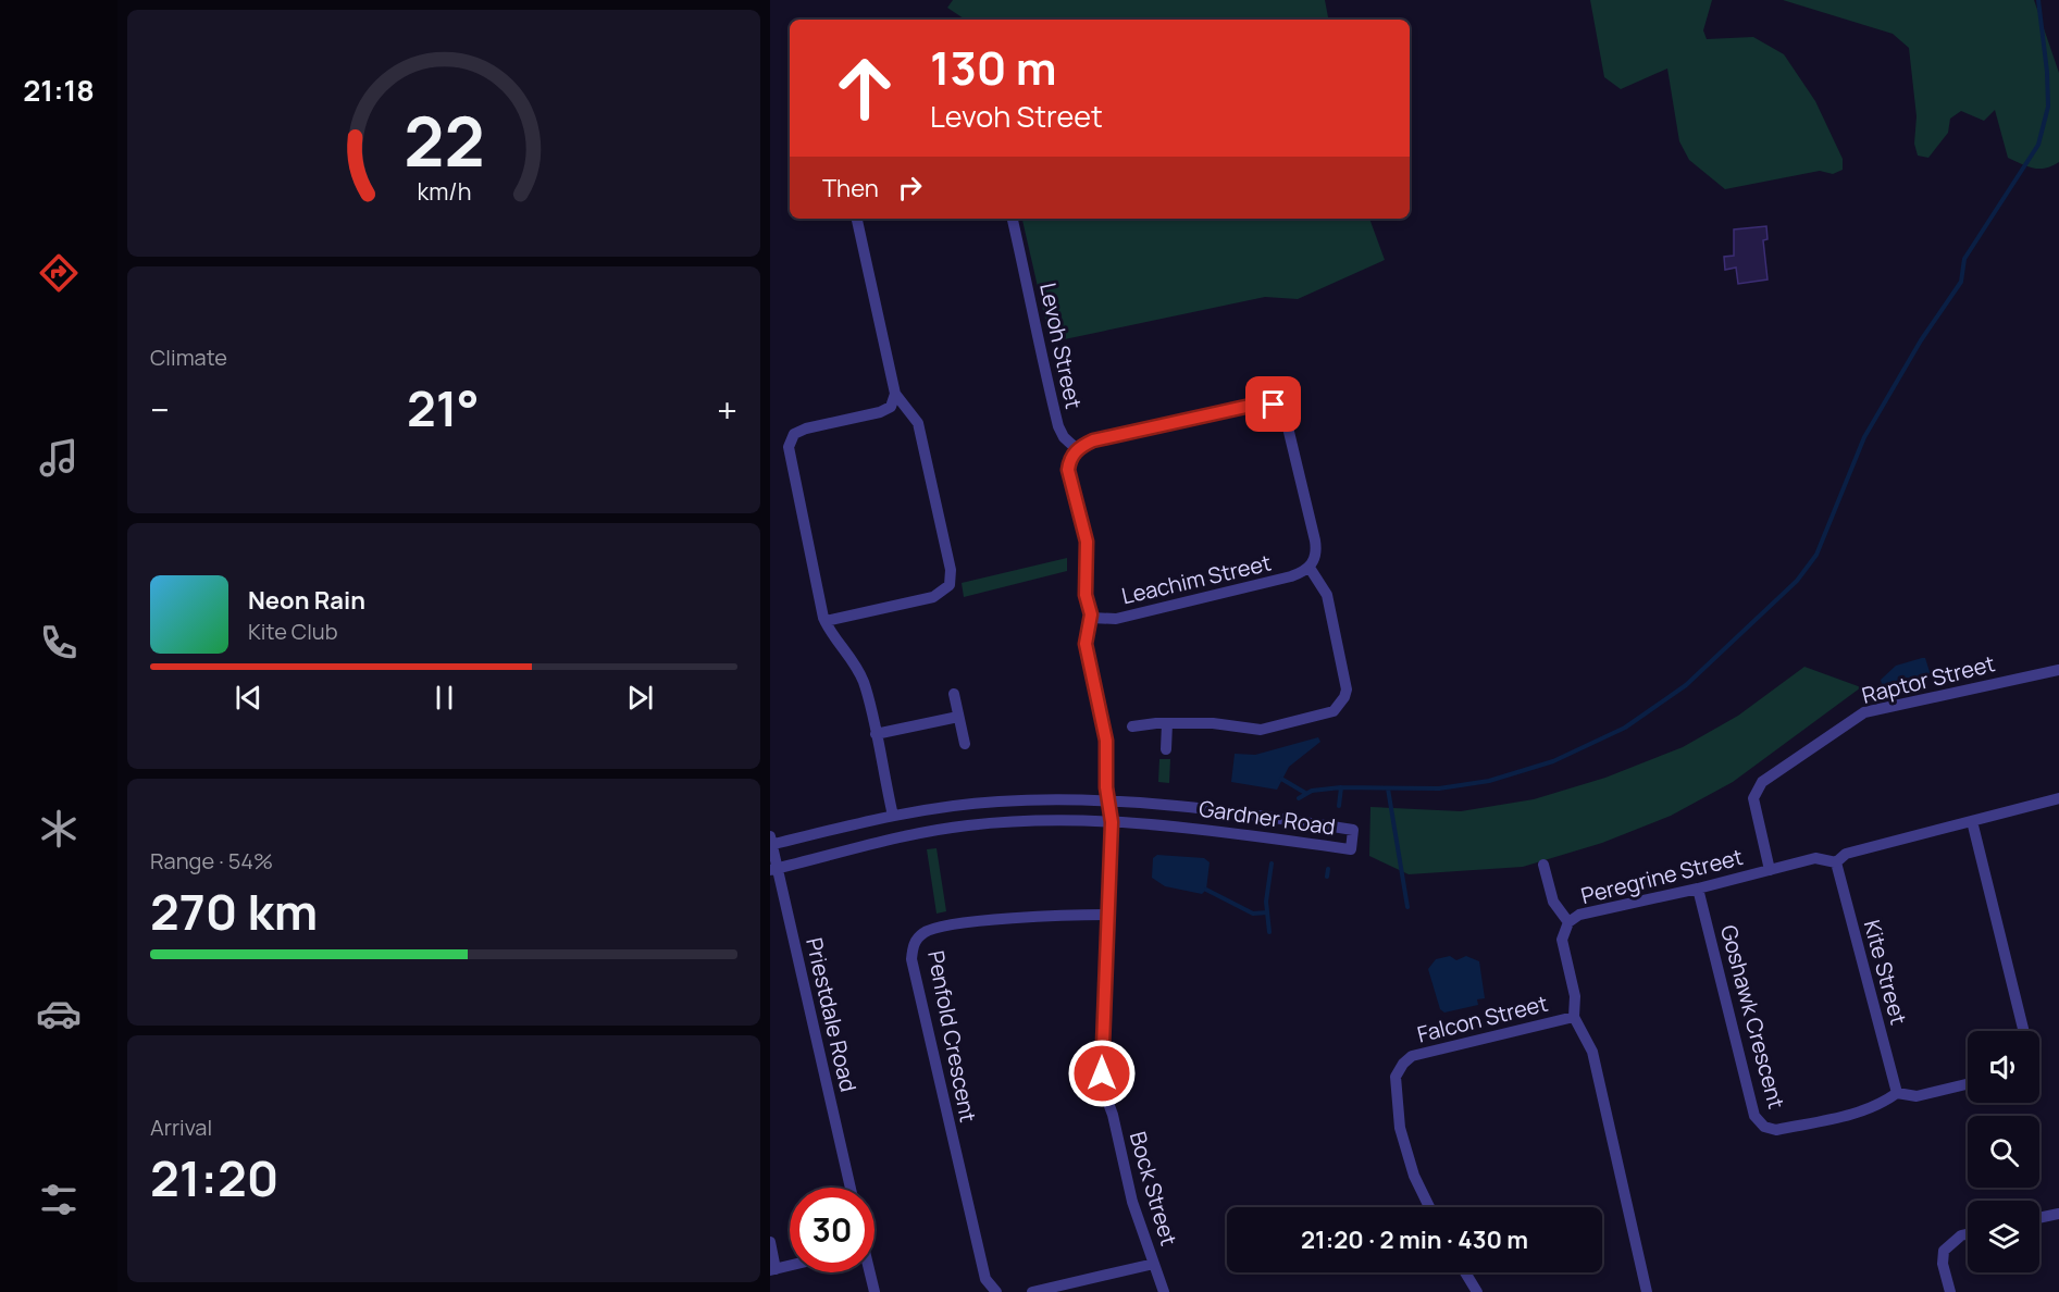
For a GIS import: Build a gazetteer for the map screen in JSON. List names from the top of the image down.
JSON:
{
  "streets": {
    "street": [
      "Levoh Street",
      "Leachim Street",
      "Raptor Street",
      "Gardner Road",
      "Peregrine Street",
      "Kite Street",
      "Priestdale Road",
      "Goshawk Crescent",
      "Falcon Street",
      "Penfold Crescent",
      "Bock Street"
    ]
  },
  "crossings": [
    ["Raptor Street", "Peregrine Street"],
    ["Gardner Road", "Priestdale Road"],
    ["Gardner Road", "Bock Street"],
    ["Peregrine Street", "Kite Street"],
    ["Peregrine Street", "Goshawk Crescent"],
    ["Peregrine Street", "Falcon Street"],
    ["Kite Street", "Goshawk Crescent"],
    ["Penfold Crescent", "Bock Street"]
  ],
  "page": {
    "tabs": "21:18",
    "turn": ["130 m", "Levoh Street"],
    "then": "Then",
    "tile": [
      "Climate",
      ["Range · 54%", "270 km"],
      ["Arrival", "21:20"]
    ],
    "heat": ["−", "21°", "+"],
    "song": ["Neon Rain", "Kite Club"],
    "limit": "30",
    "trip": "21:20 · 2 min · 430 m",
    "gauge": ["22", "km/h"]
  }
}
